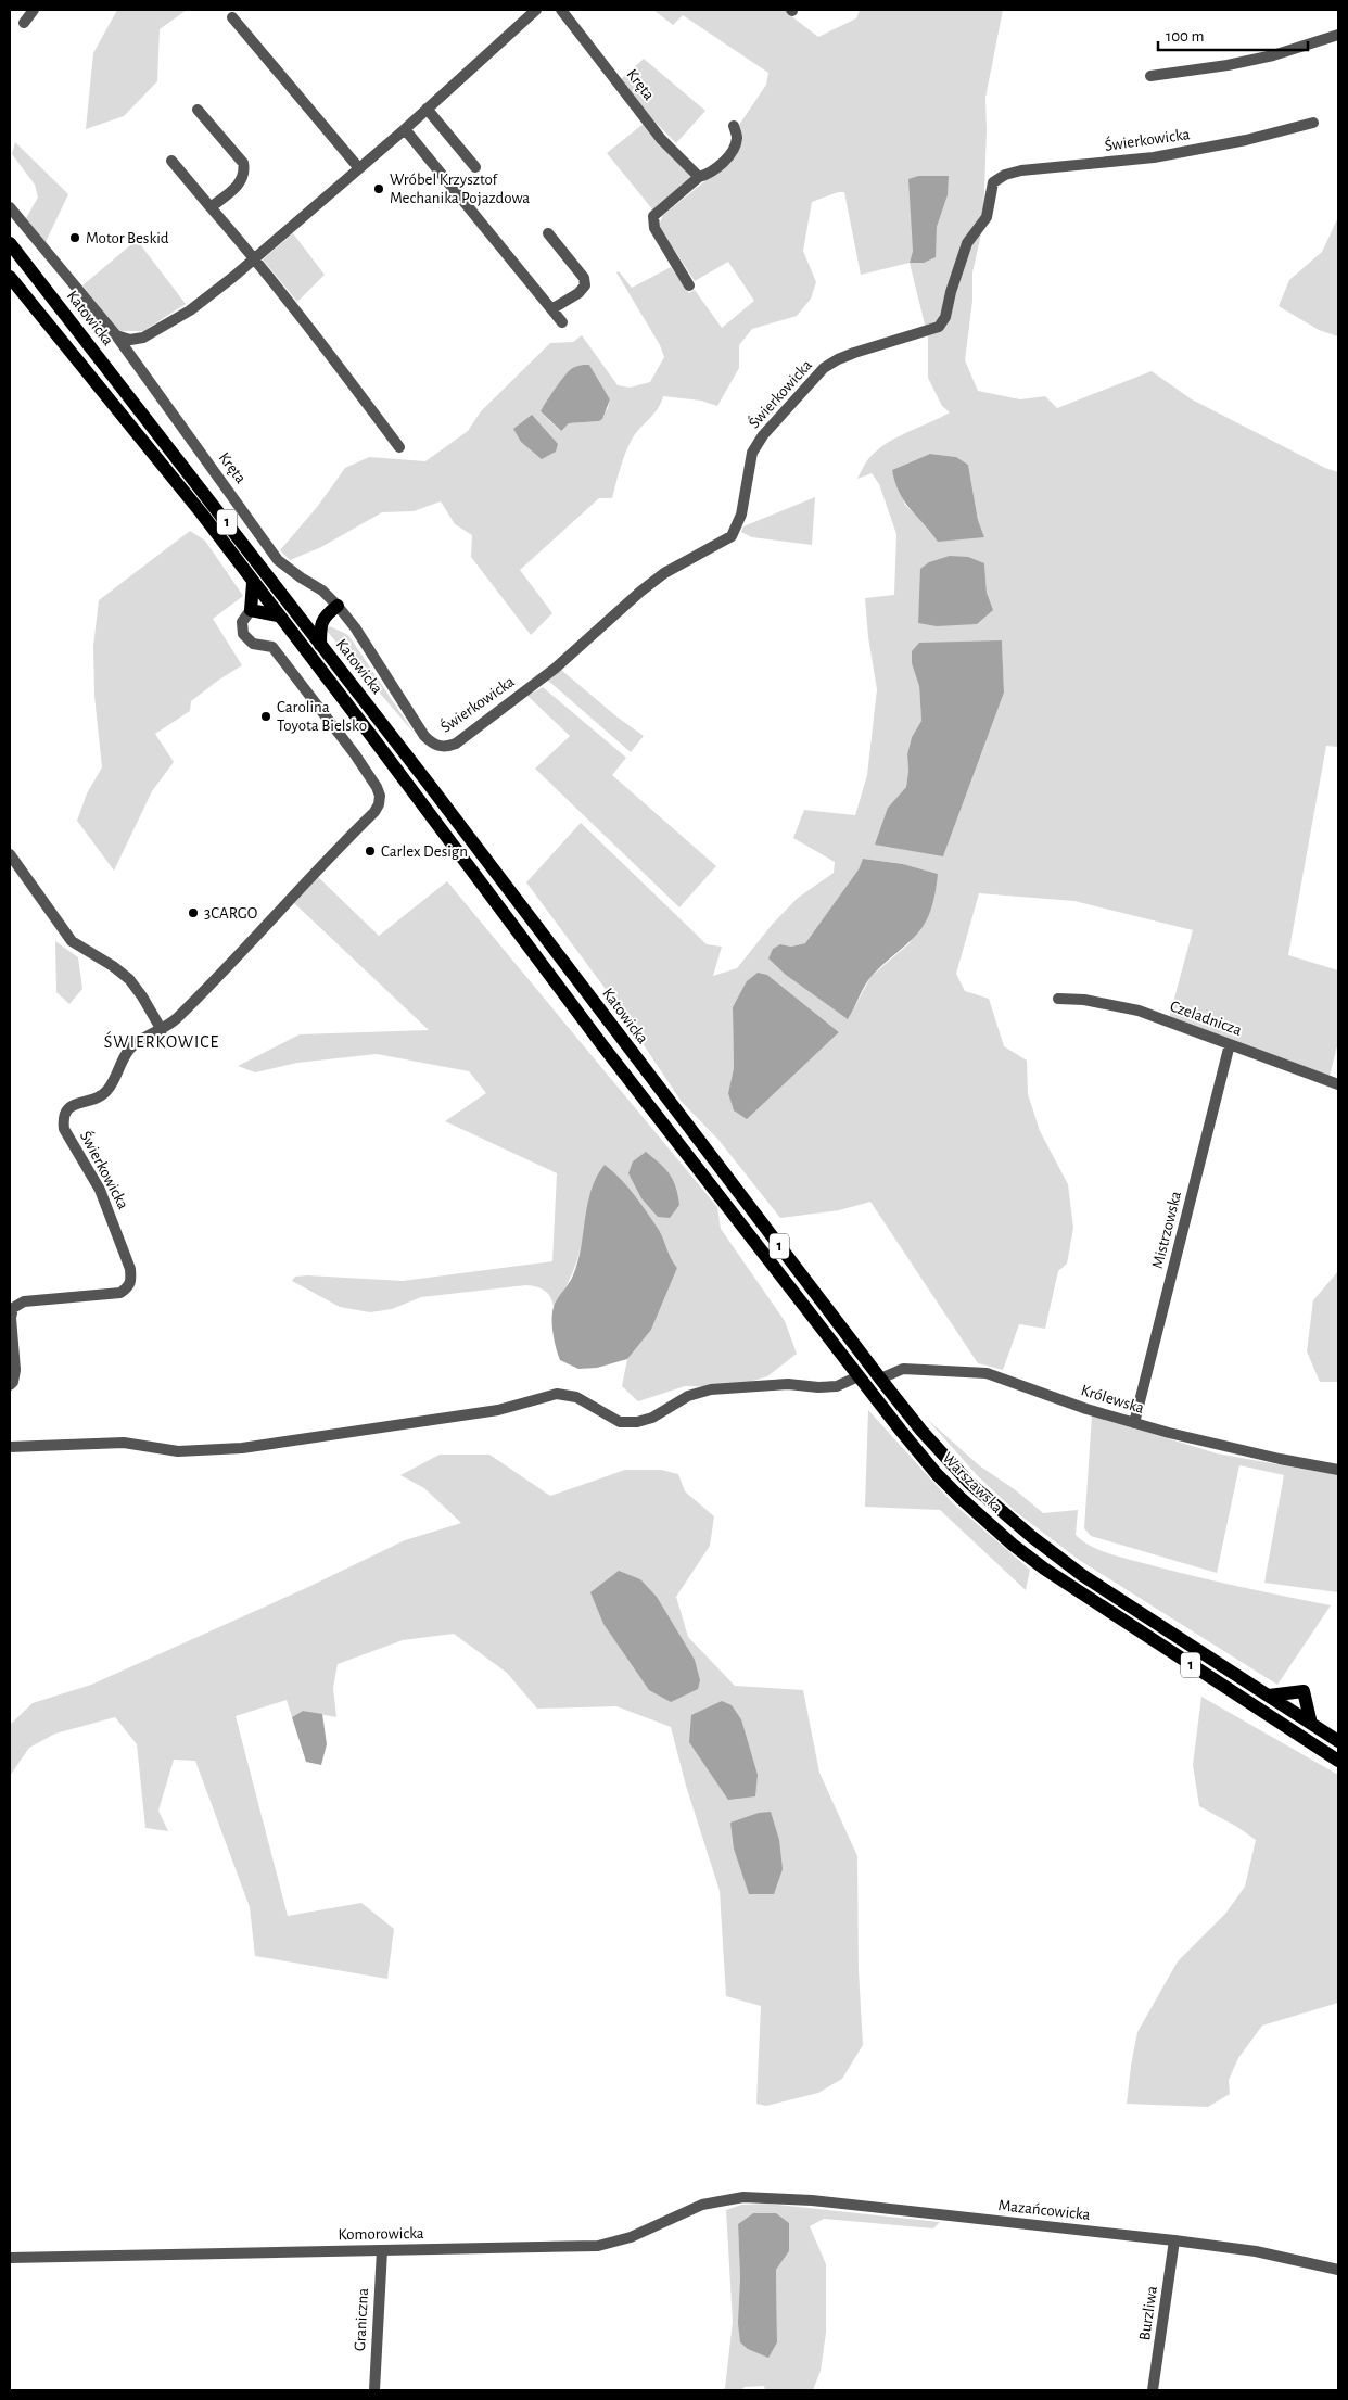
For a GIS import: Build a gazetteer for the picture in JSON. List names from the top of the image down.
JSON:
{
  "streets": {
    "main road": ["Katowicka", "1", "Warszawska"],
    "street": [
      "Kręta",
      "Świerkowicka",
      "Czeladnicza",
      "Mistrzowska",
      "Królewska",
      "Mazańcowicka",
      "Komorowicka",
      "Burzliwa",
      "Graniczna"
    ]
  },
  "crossings": [
    ["Kręta", "Świerkowicka"],
    ["Katowicka", "Warszawska"],
    ["Czeladnicza", "Mistrzowska"],
    ["Mistrzowska", "Królewska"],
    ["Królewska", "Warszawska"],
    ["Mazańcowicka", "Komorowicka"],
    ["Mazańcowicka", "Burzliwa"],
    ["Komorowicka", "Graniczna"]
  ],
  "districts": ["ŚWIERKOWICE"],
  "places": [
    "Wróbel Krzysztof Mechanika Pojazdowa",
    "Motor Beskid",
    "Carolina Toyota Bielsko",
    "Carlex Design",
    "3CARGO"
  ],
  "scale_bar": "100 m"
}
